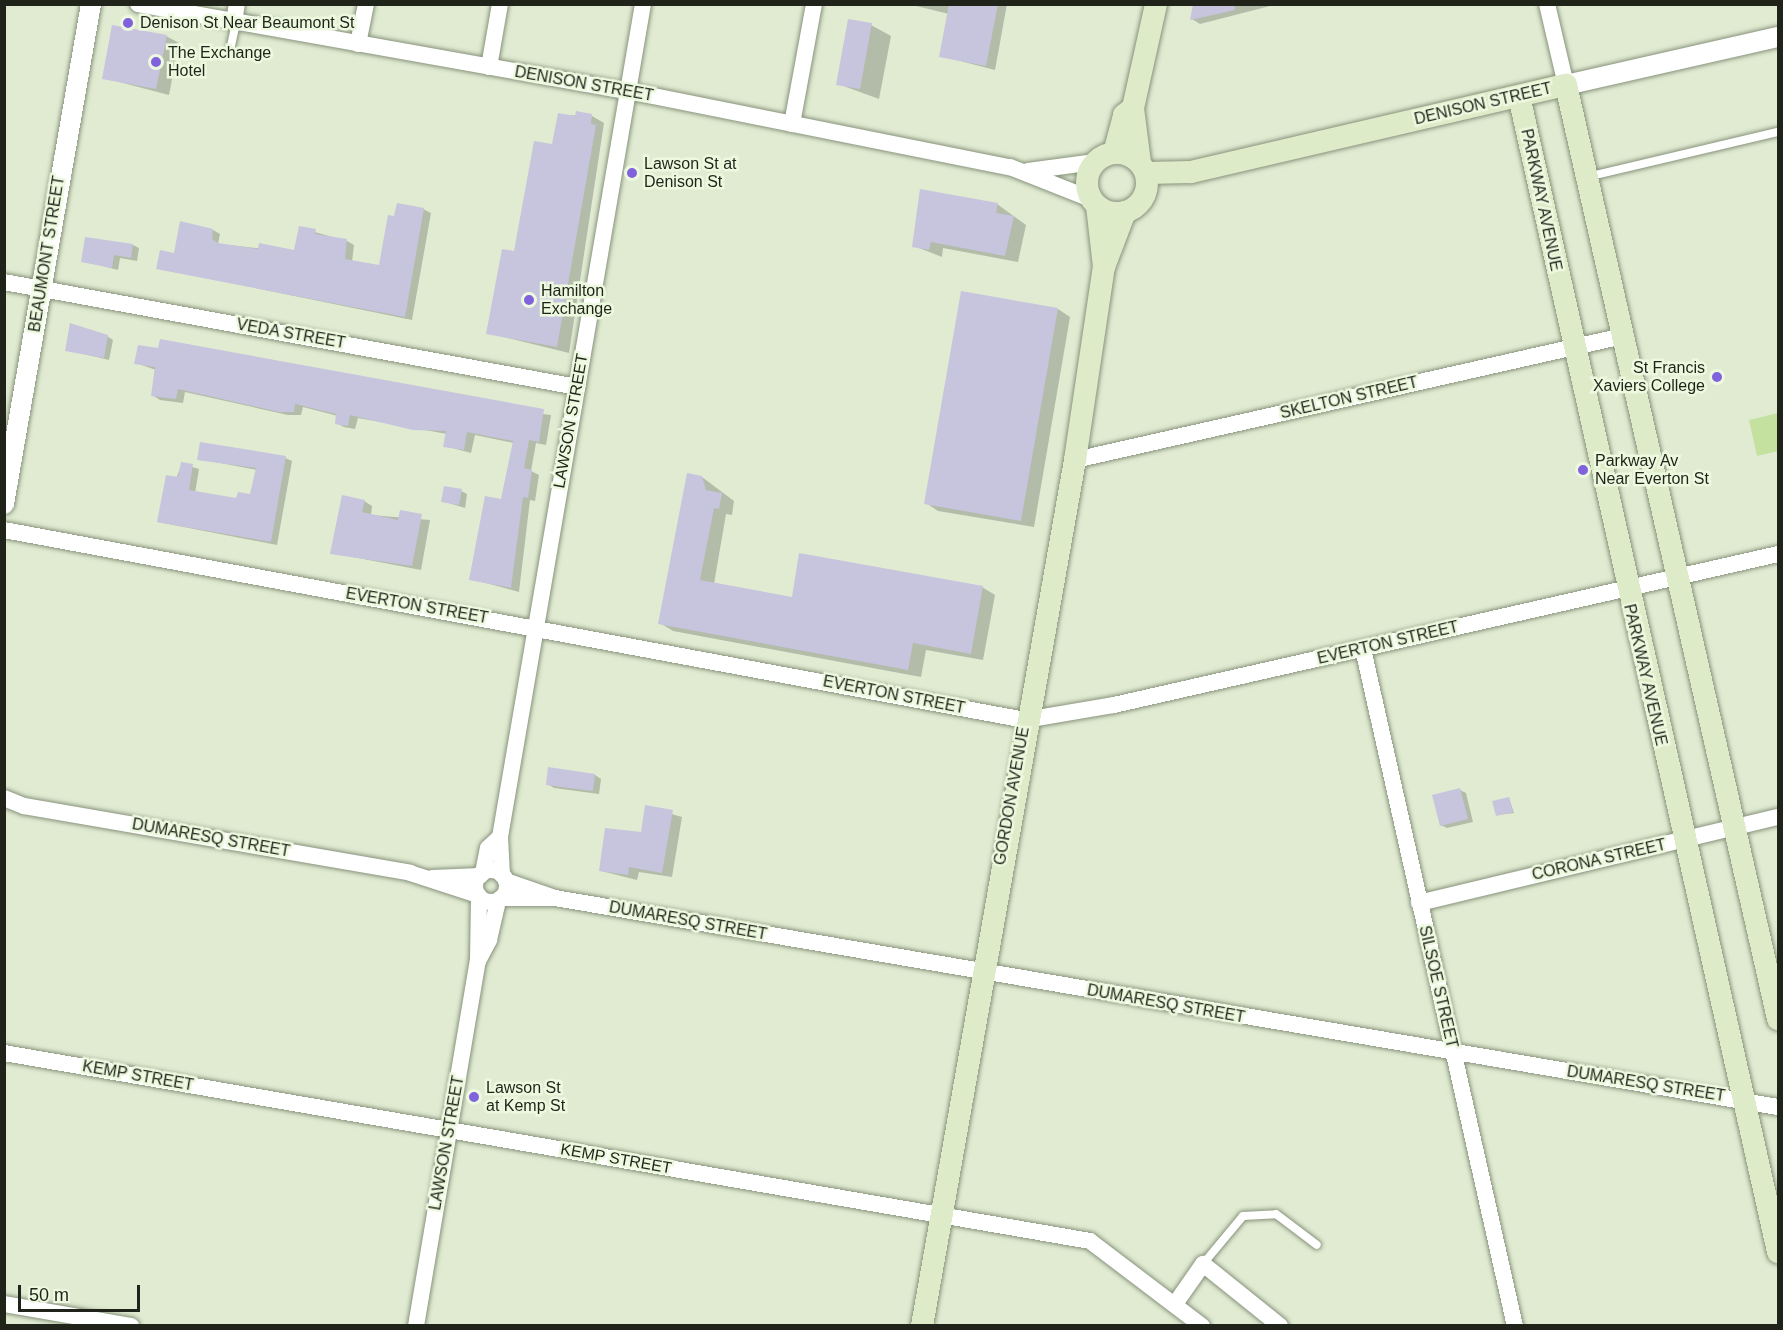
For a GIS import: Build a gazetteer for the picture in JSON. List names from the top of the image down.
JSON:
{
  "streets": {
    "main road": ["DENISON STREET", "PARKWAY AVENUE", "GORDON AVENUE"],
    "street": [
      "BEAUMONT STREET",
      "VEDA STREET",
      "SKELTON STREET",
      "LAWSON STREET",
      "EVERTON STREET",
      "DUMARESQ STREET",
      "CORONA STREET",
      "SILSOE STREET",
      "KEMP STREET"
    ]
  },
  "crossings": [
    ["DENISON STREET", "PARKWAY AVENUE"],
    ["DENISON STREET", "LAWSON STREET"],
    ["DENISON STREET", "GORDON AVENUE"],
    ["PARKWAY AVENUE", "SKELTON STREET"],
    ["PARKWAY AVENUE", "EVERTON STREET"],
    ["PARKWAY AVENUE", "DUMARESQ STREET"],
    ["PARKWAY AVENUE", "CORONA STREET"],
    ["BEAUMONT STREET", "VEDA STREET"],
    ["VEDA STREET", "LAWSON STREET"],
    ["SKELTON STREET", "GORDON AVENUE"],
    ["LAWSON STREET", "EVERTON STREET"],
    ["LAWSON STREET", "DUMARESQ STREET"],
    ["LAWSON STREET", "KEMP STREET"],
    ["EVERTON STREET", "GORDON AVENUE"],
    ["EVERTON STREET", "SILSOE STREET"],
    ["GORDON AVENUE", "DUMARESQ STREET"],
    ["GORDON AVENUE", "KEMP STREET"],
    ["DUMARESQ STREET", "SILSOE STREET"],
    ["CORONA STREET", "SILSOE STREET"]
  ],
  "places": [
    "Denison St Near Beaumont St",
    "The Exchange Hotel",
    "Lawson St at Denison St",
    "Hamilton Exchange",
    "St Francis Xaviers College",
    "Parkway Av Near Everton St",
    "Lawson St at Kemp St"
  ],
  "scale_bar": "50 m"
}
